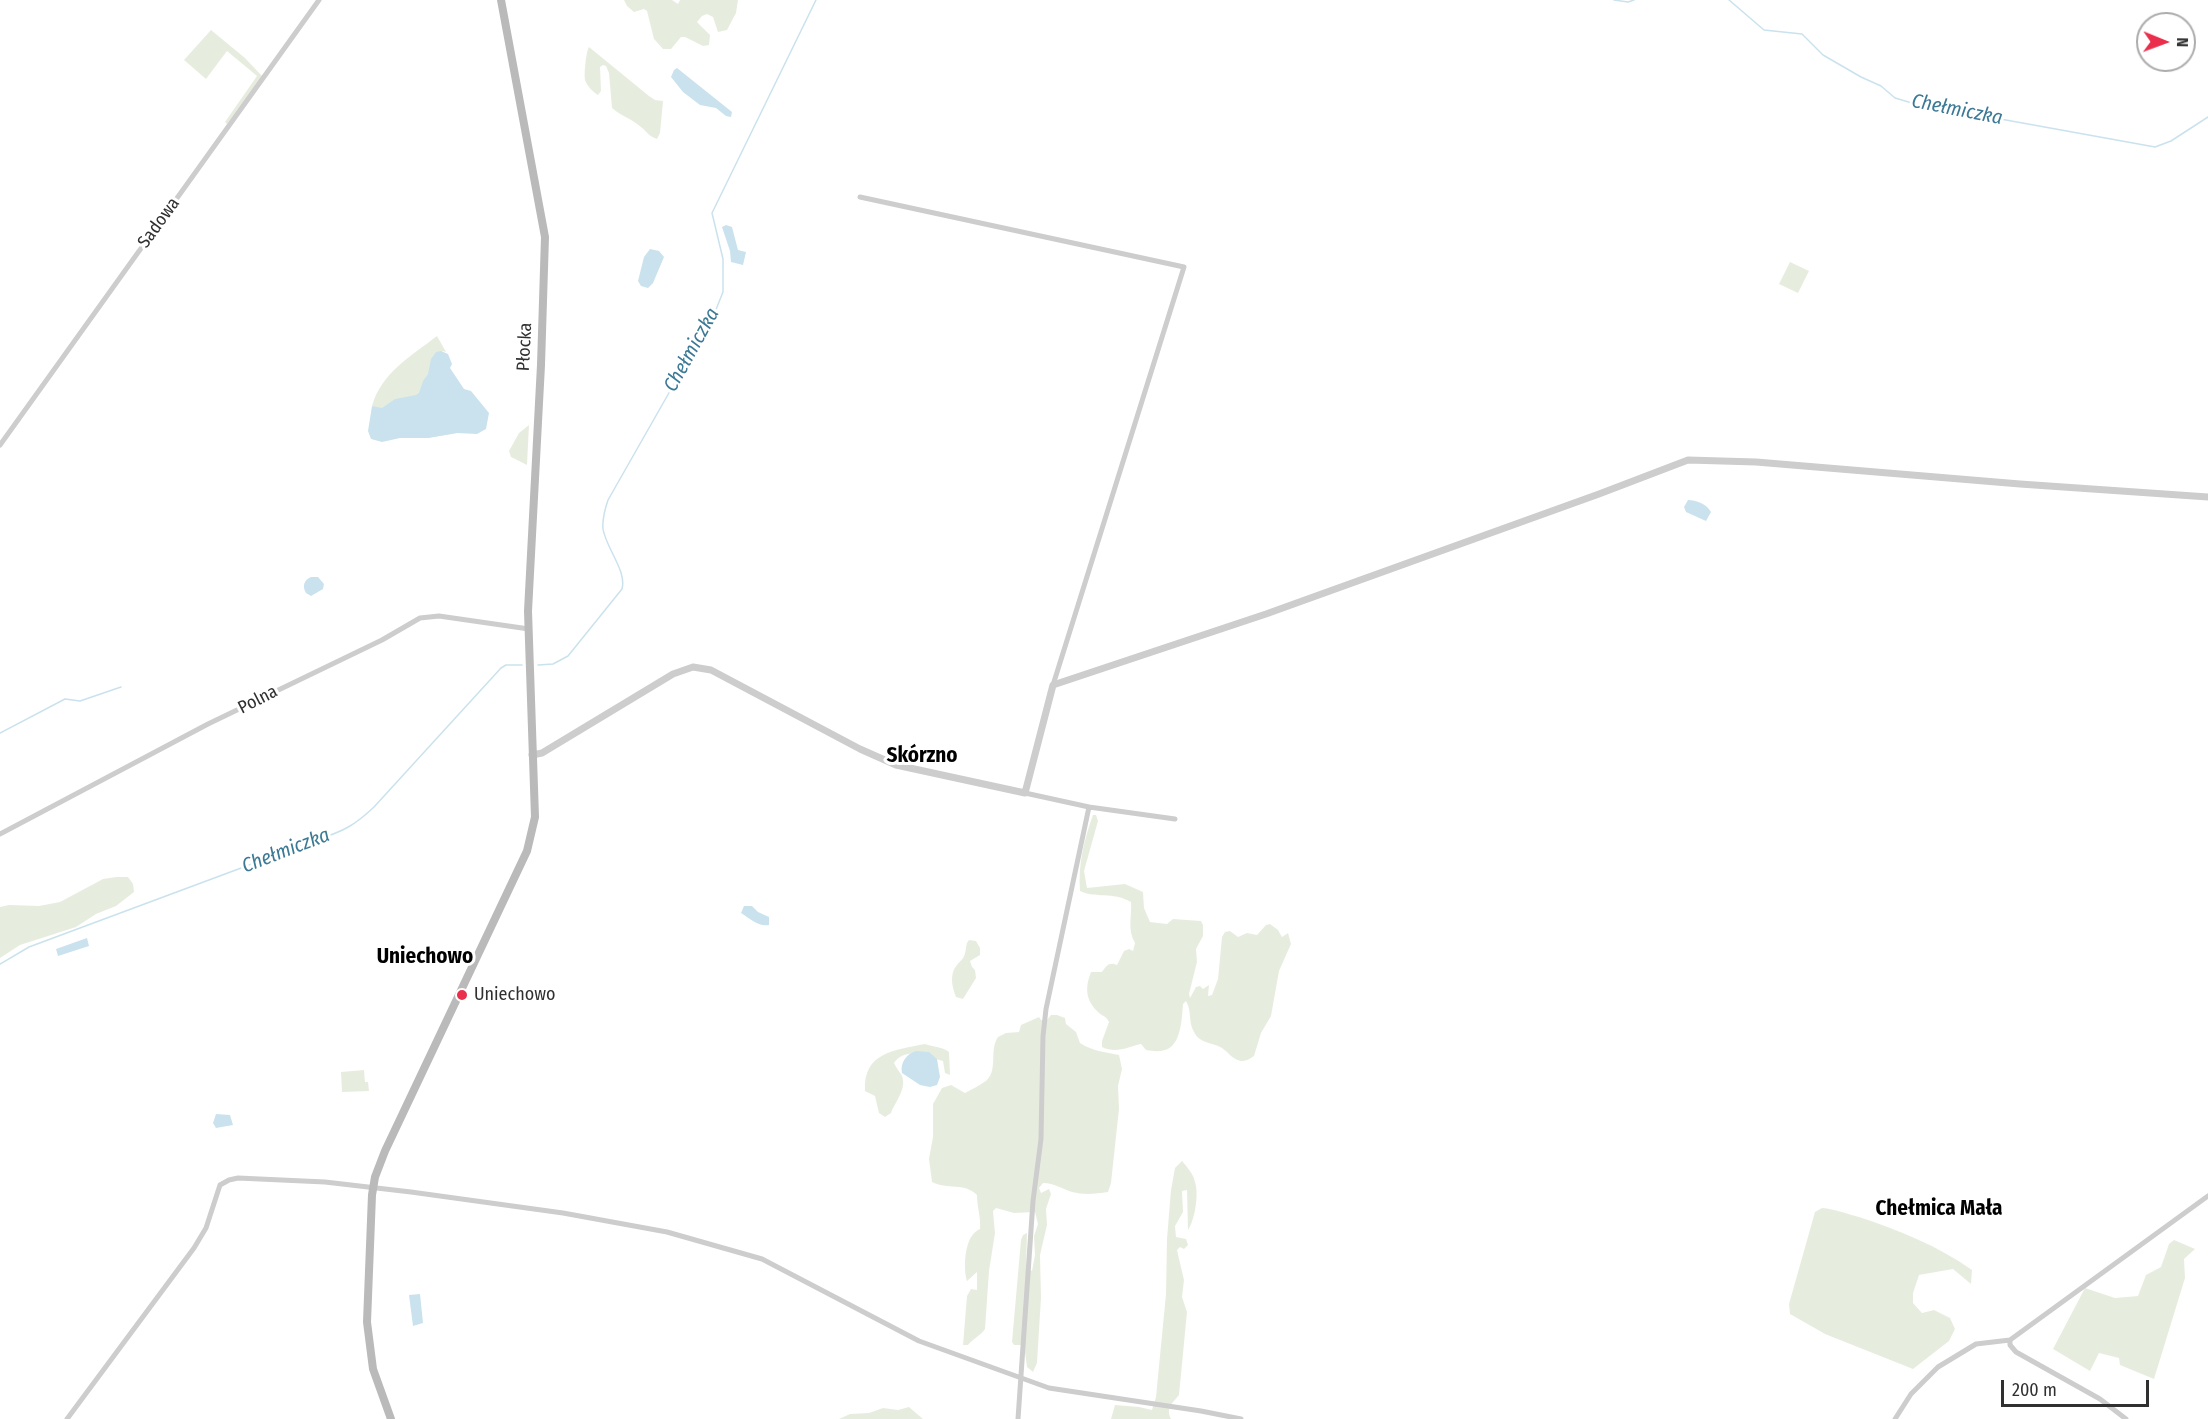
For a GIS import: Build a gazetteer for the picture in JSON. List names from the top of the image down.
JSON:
{
  "streets": {
    "main road": ["Płocka"],
    "street": ["Sadowa", "Polna"]
  },
  "crossings": [
    ["Płocka", "Polna"]
  ],
  "districts": ["Skórzno", "Uniechowo", "Chełmica Mała"],
  "water": ["Chełmiczka"],
  "places": ["Uniechowo"],
  "scale_bar": "200 m",
  "north": "right"
}
